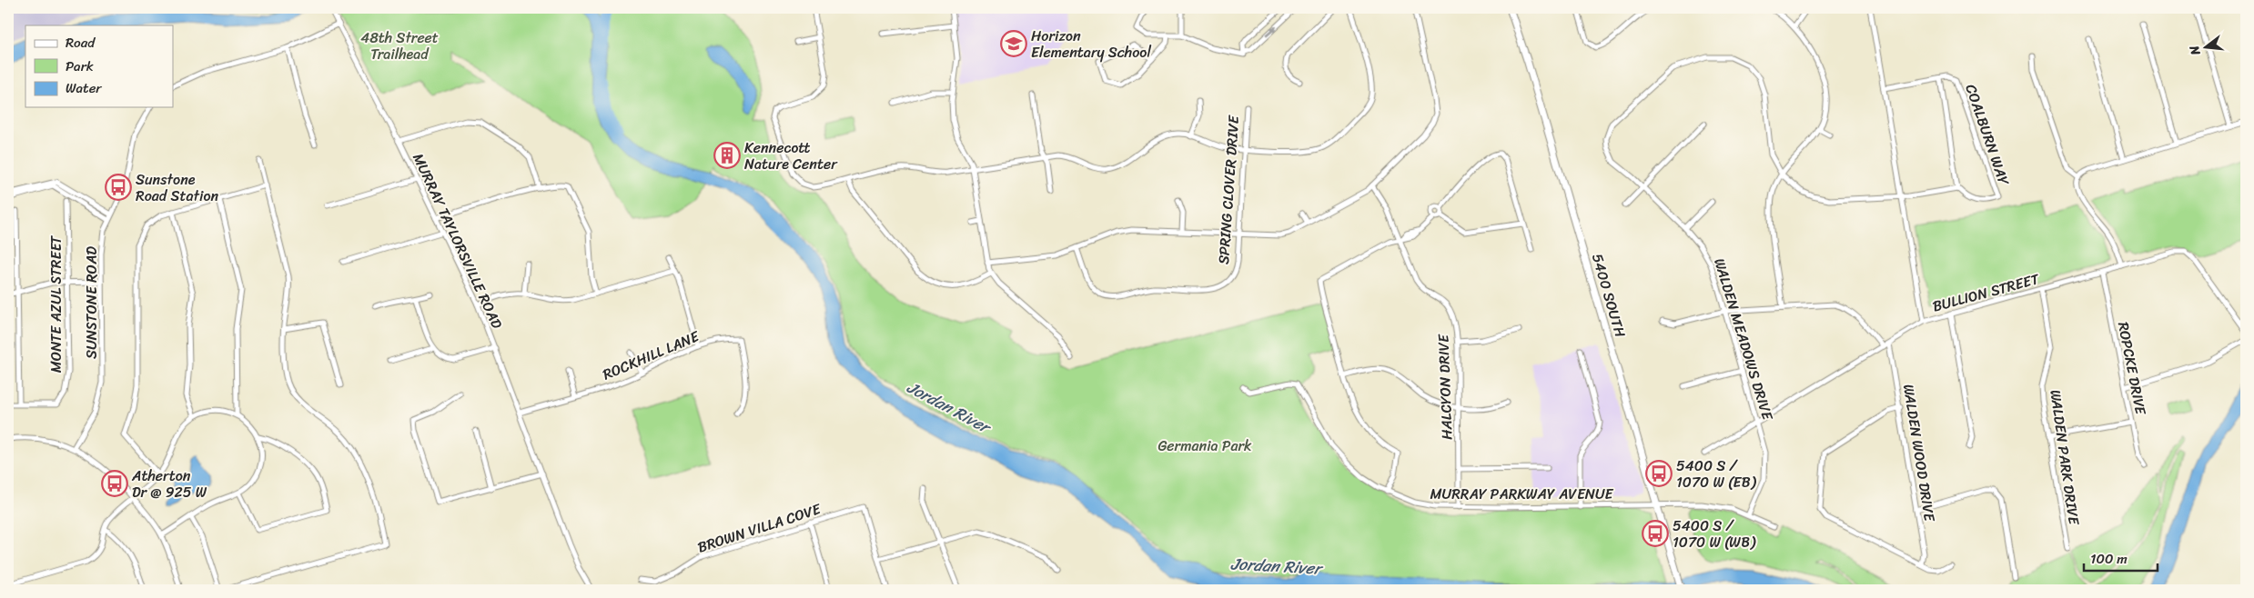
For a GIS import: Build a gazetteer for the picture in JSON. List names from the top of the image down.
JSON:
{
  "streets": {
    "main road": ["5400 SOUTH"],
    "street": [
      "COALBURN WAY",
      "SPRING CLOVER DRIVE",
      "MURRAY TAYLORSVILLE ROAD",
      "BULLION STREET",
      "SUNSTONE ROAD",
      "MONTE AZUL STREET",
      "WALDEN MEADOWS DRIVE",
      "ROCKHILL LANE",
      "ROPCKE DRIVE",
      "HALCYON DRIVE",
      "WALDEN WOOD DRIVE",
      "WALDEN PARK DRIVE",
      "MURRAY PARKWAY AVENUE",
      "BROWN VILLA COVE"
    ]
  },
  "crossings": [
    ["COALBURN WAY", "WALDEN MEADOWS DRIVE"],
    ["MURRAY TAYLORSVILLE ROAD", "ROCKHILL LANE"],
    ["BULLION STREET", "WALDEN MEADOWS DRIVE"],
    ["BULLION STREET", "ROPCKE DRIVE"],
    ["BULLION STREET", "WALDEN PARK DRIVE"],
    ["5400 SOUTH", "MURRAY PARKWAY AVENUE"],
    ["WALDEN MEADOWS DRIVE", "MURRAY PARKWAY AVENUE"],
    ["HALCYON DRIVE", "MURRAY PARKWAY AVENUE"]
  ],
  "water": ["Jordan River"],
  "parks": ["48th Street Trailhead", "Germania Park"],
  "places": {
    "school or university": ["Horizon Elementary School"],
    "building": ["Kennecott Nature Center"],
    "bus stop": [
      "Sunstone Road Station",
      "5400 S / 1070 W (EB)",
      "Atherton Dr @ 925 W",
      "5400 S / 1070 W (WB)"
    ]
  },
  "legend": ["Road", "Park", "Water"],
  "scale_bar": "100 m",
  "north": "left"
}
